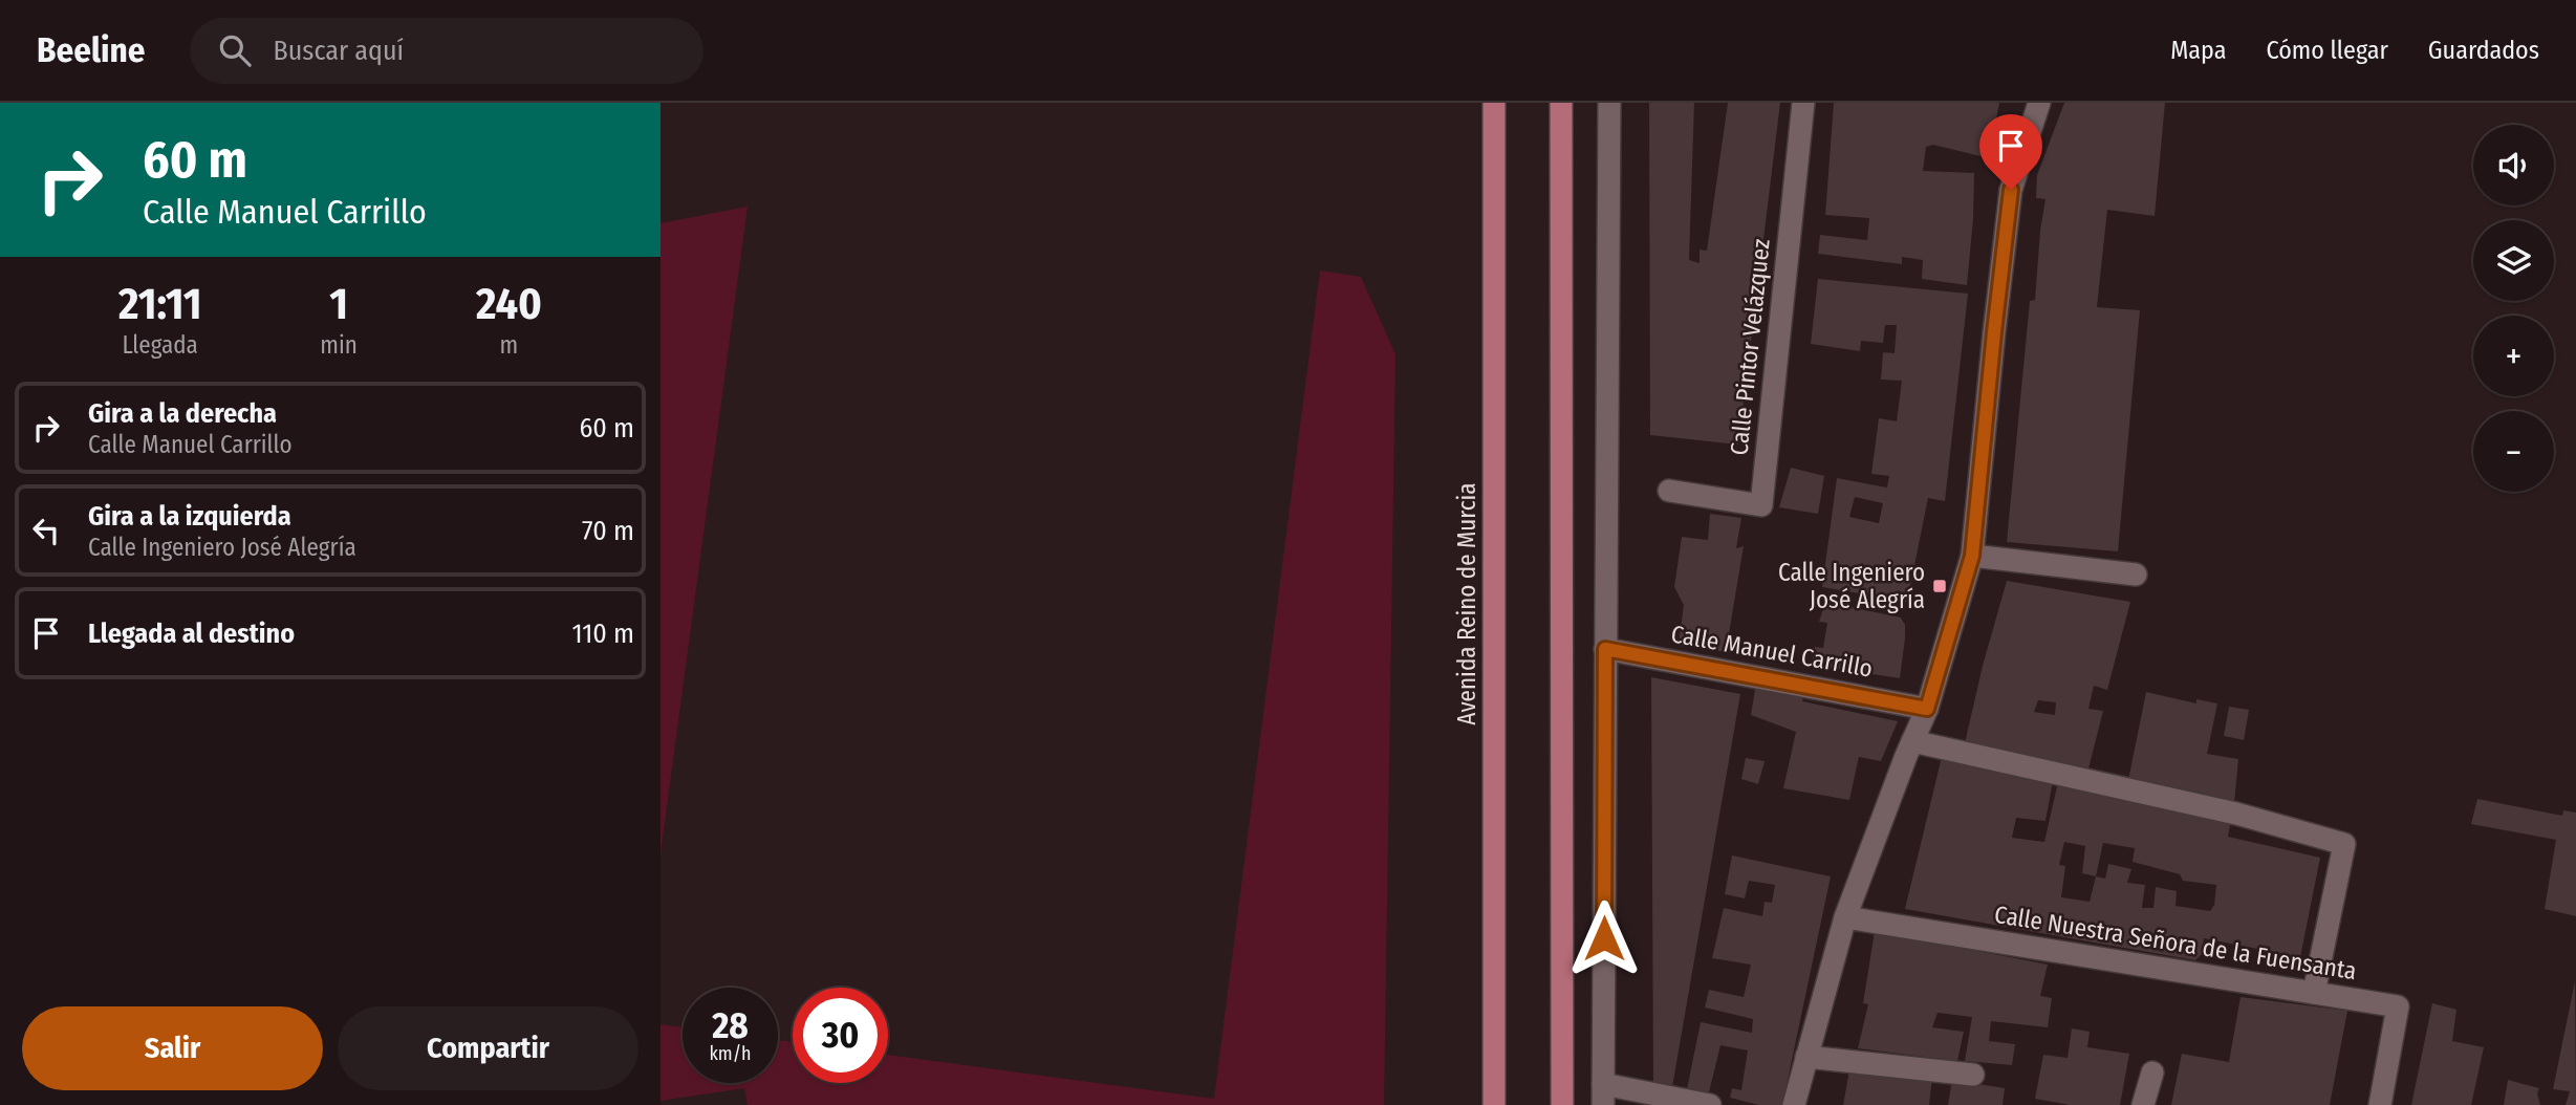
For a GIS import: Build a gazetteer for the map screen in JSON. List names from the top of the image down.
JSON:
{
  "streets": {
    "main road": ["Avenida Reino de Murcia"],
    "street": ["Calle Pintor Velázquez", "Calle Manuel Carrillo", "Calle Nuestra Señora de la Fuensanta"]
  },
  "places": {
    "transit": ["Calle Ingeniero José Alegría"]
  },
  "page": {
    "header": "Beeline",
    "search": "Buscar aquí",
    "nav": ["Mapa", "Cómo llegar", "Guardados"],
    "turn": ["60 m", "Calle Manuel Carrillo"],
    "map_buttons": ["+", "−"],
    "eta": [
      "21:11",
      "Llegada",
      "1",
      "min",
      "240",
      "m"
    ],
    "list": [
      {
        "name": "Gira a la derecha",
        "note": "Calle Manuel Carrillo",
        "value": "60 m"
      },
      {
        "name": "Gira a la izquierda",
        "note": "Calle Ingeniero José Alegría",
        "value": "70 m"
      },
      {
        "name": "Llegada al destino",
        "value": "110 m"
      }
    ],
    "speed": "28 km/h",
    "limit": "30",
    "buttons": ["Salir", "Compartir"]
  }
}
